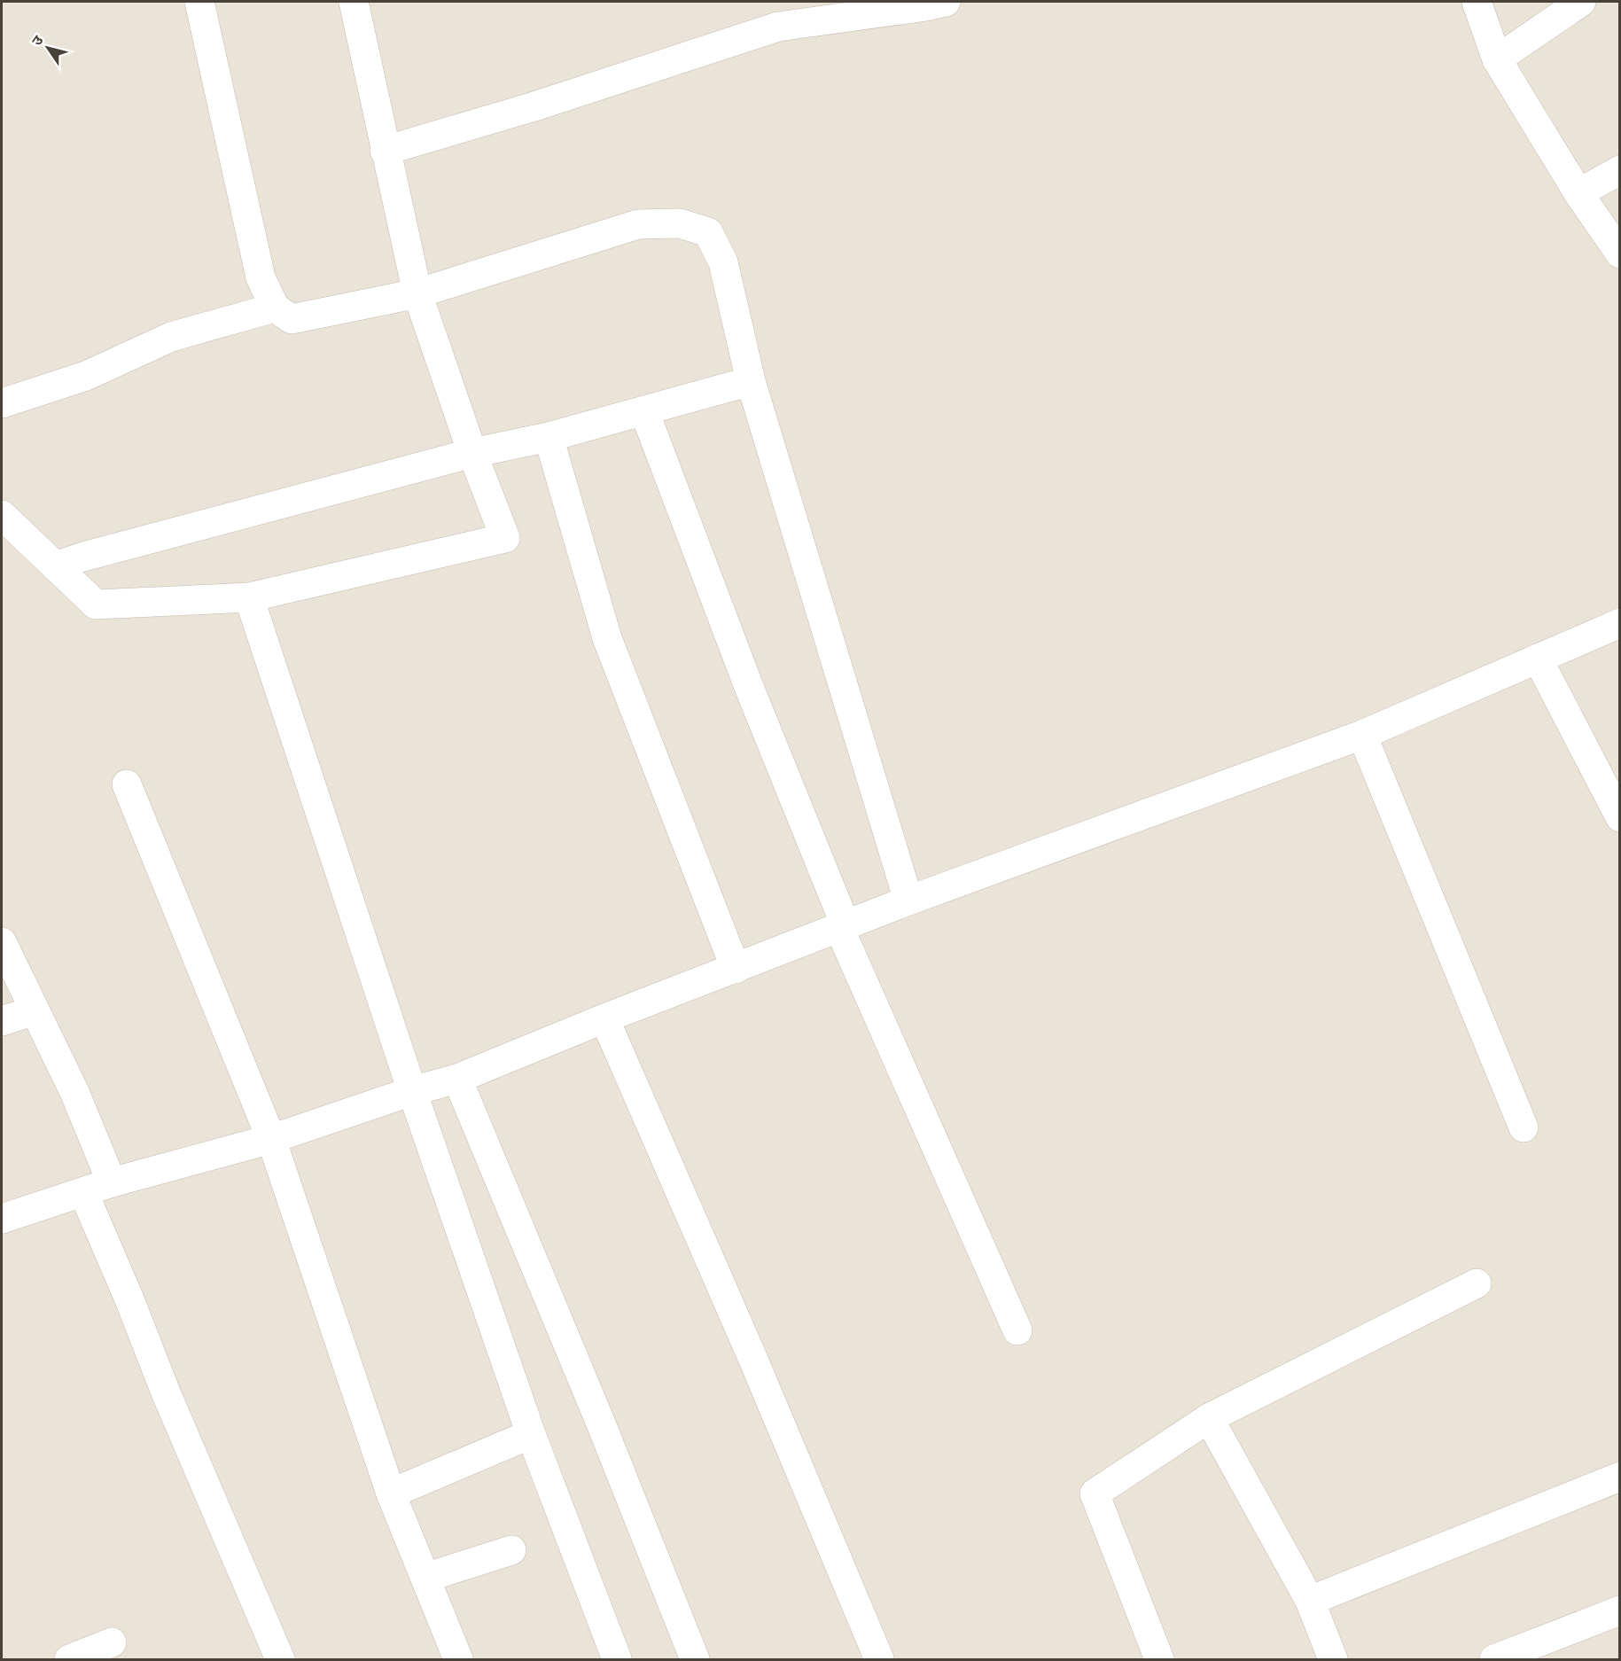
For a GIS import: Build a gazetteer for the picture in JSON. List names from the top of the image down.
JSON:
{
  "north": "top left"
}
